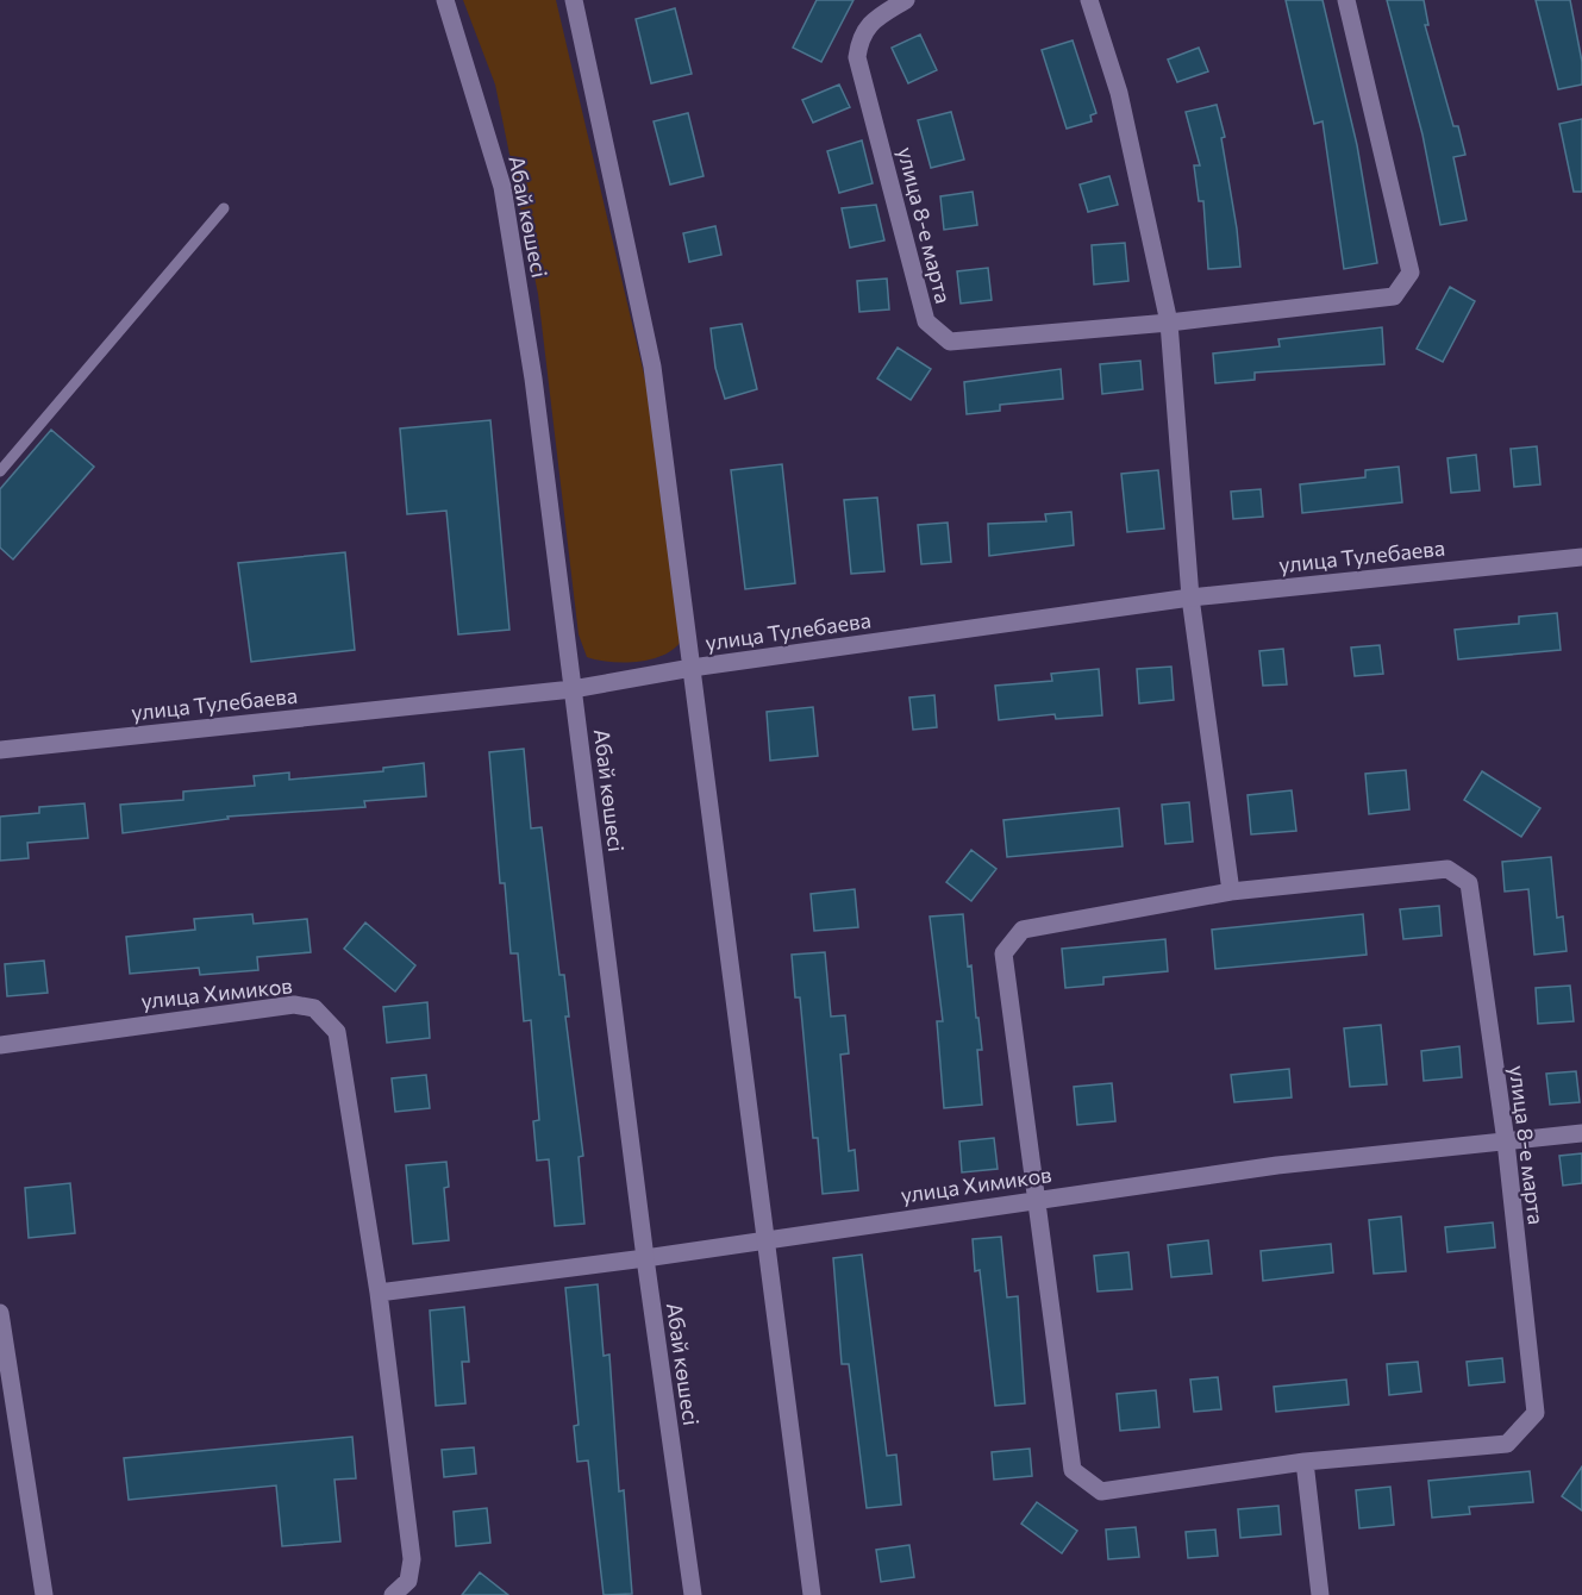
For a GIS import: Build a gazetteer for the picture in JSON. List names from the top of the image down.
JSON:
{
  "streets": {
    "street": [
      "Абай көшесі",
      "улица 8-е марта",
      "улица Тулебаева",
      "улица Химиков"
    ]
  },
  "crossings": [
    ["Абай көшесі", "улица Тулебаева"],
    ["Абай көшесі", "улица Химиков"],
    ["улица 8-е марта", "улица Химиков"]
  ]
}
